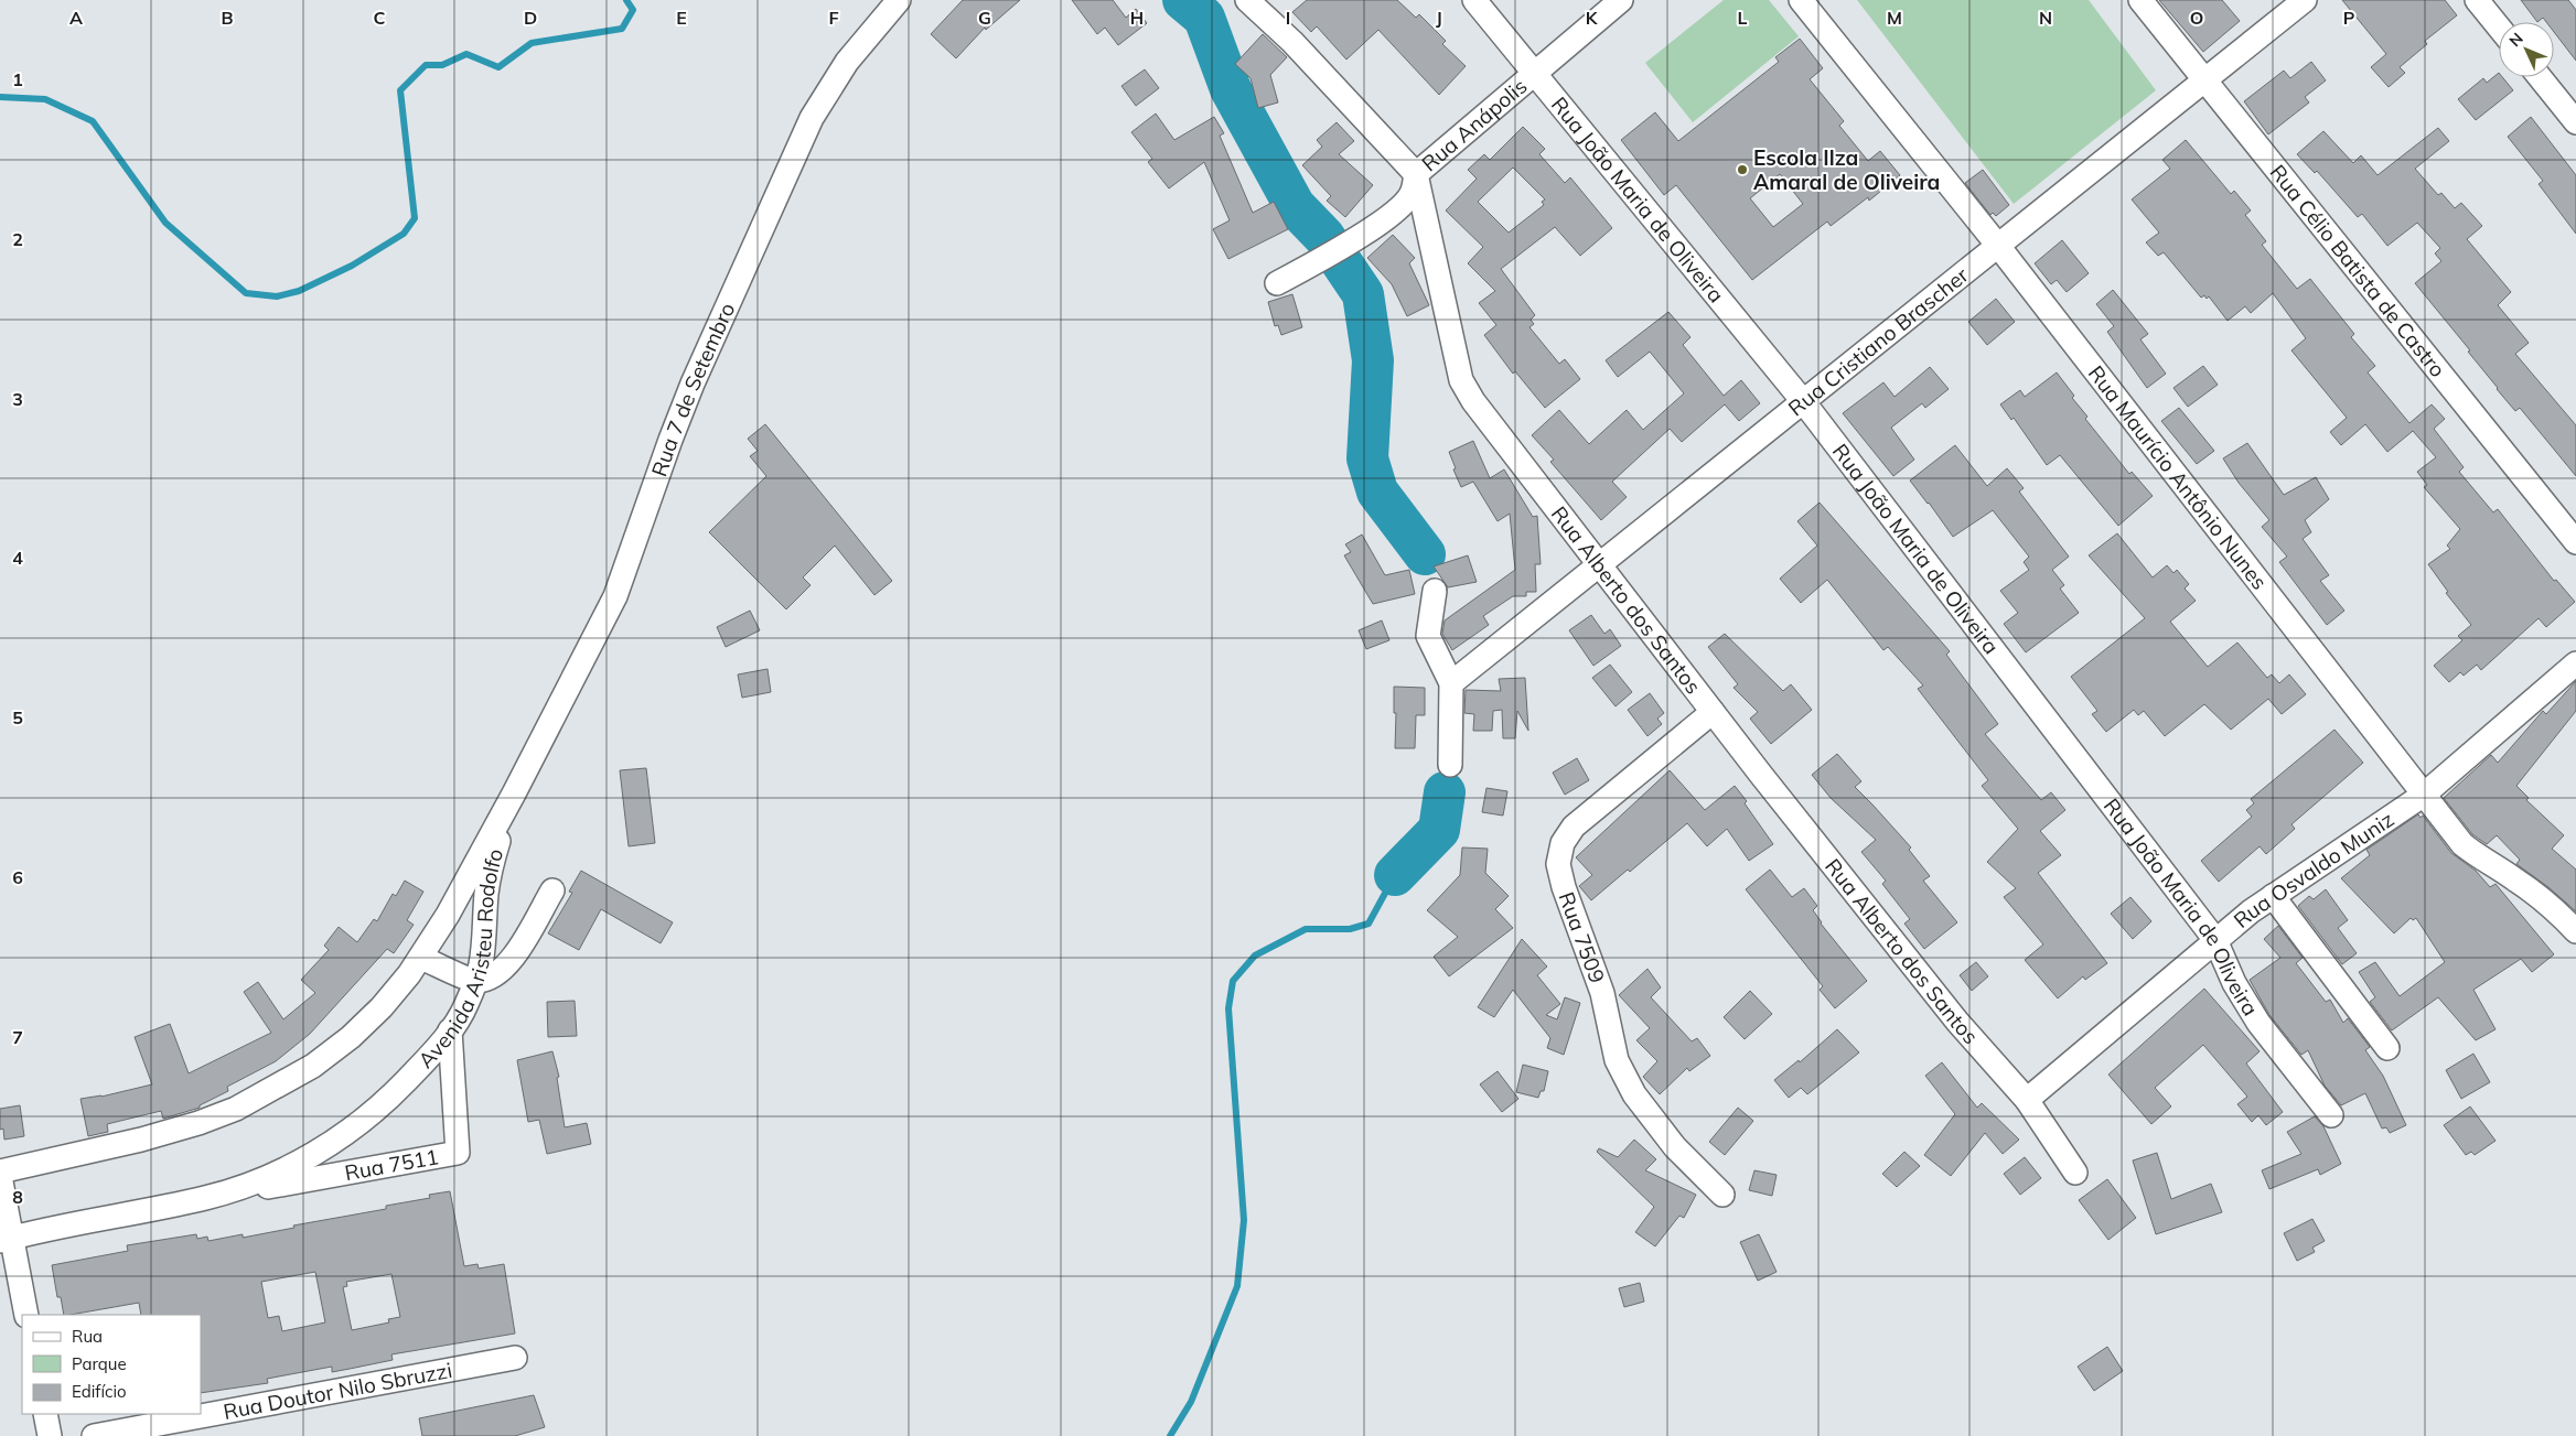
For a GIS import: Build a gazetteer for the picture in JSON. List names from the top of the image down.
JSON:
{
  "streets": {
    "street": [
      "Rua Anápolis",
      "Rua João Maria de Oliveira",
      "Rua Célio Batista de Castro",
      "Rua Cristiano Brascher",
      "Rua 7 de Setembro",
      "Rua Maurício Antônio Nunes",
      "Rua Alberto dos Santos",
      "Rua Osvaldo Muniz",
      "Rua 7509",
      "Avenida Aristeu Rodolfo",
      "Rua 7511",
      "Rua Doutor Nilo Sbruzzi"
    ]
  },
  "crossings": [
    ["Rua Anápolis", "Rua João Maria de Oliveira"],
    ["Rua Anápolis", "Rua Alberto dos Santos"],
    ["Rua João Maria de Oliveira", "Rua Cristiano Brascher"],
    ["Rua João Maria de Oliveira", "Rua Osvaldo Muniz"],
    ["Rua Célio Batista de Castro", "Rua Cristiano Brascher"],
    ["Rua Cristiano Brascher", "Rua Maurício Antônio Nunes"],
    ["Rua Cristiano Brascher", "Rua Alberto dos Santos"],
    ["Rua 7 de Setembro", "Avenida Aristeu Rodolfo"],
    ["Rua Maurício Antônio Nunes", "Rua Osvaldo Muniz"],
    ["Rua Alberto dos Santos", "Rua Osvaldo Muniz"],
    ["Rua Alberto dos Santos", "Rua 7509"],
    ["Avenida Aristeu Rodolfo", "Rua 7511"]
  ],
  "places": ["Escola Ilza Amaral de Oliveira"],
  "legend": ["Rua", "Parque", "Edifício"],
  "north": "top left",
  "grid": {
    "columns": [
      "A",
      "B",
      "C",
      "D",
      "E",
      "F",
      "G",
      "H",
      "I",
      "J",
      "K",
      "L",
      "M",
      "N",
      "O",
      "P"
    ],
    "rows": [
      "1",
      "2",
      "3",
      "4",
      "5",
      "6",
      "7",
      "8"
    ]
  }
}
